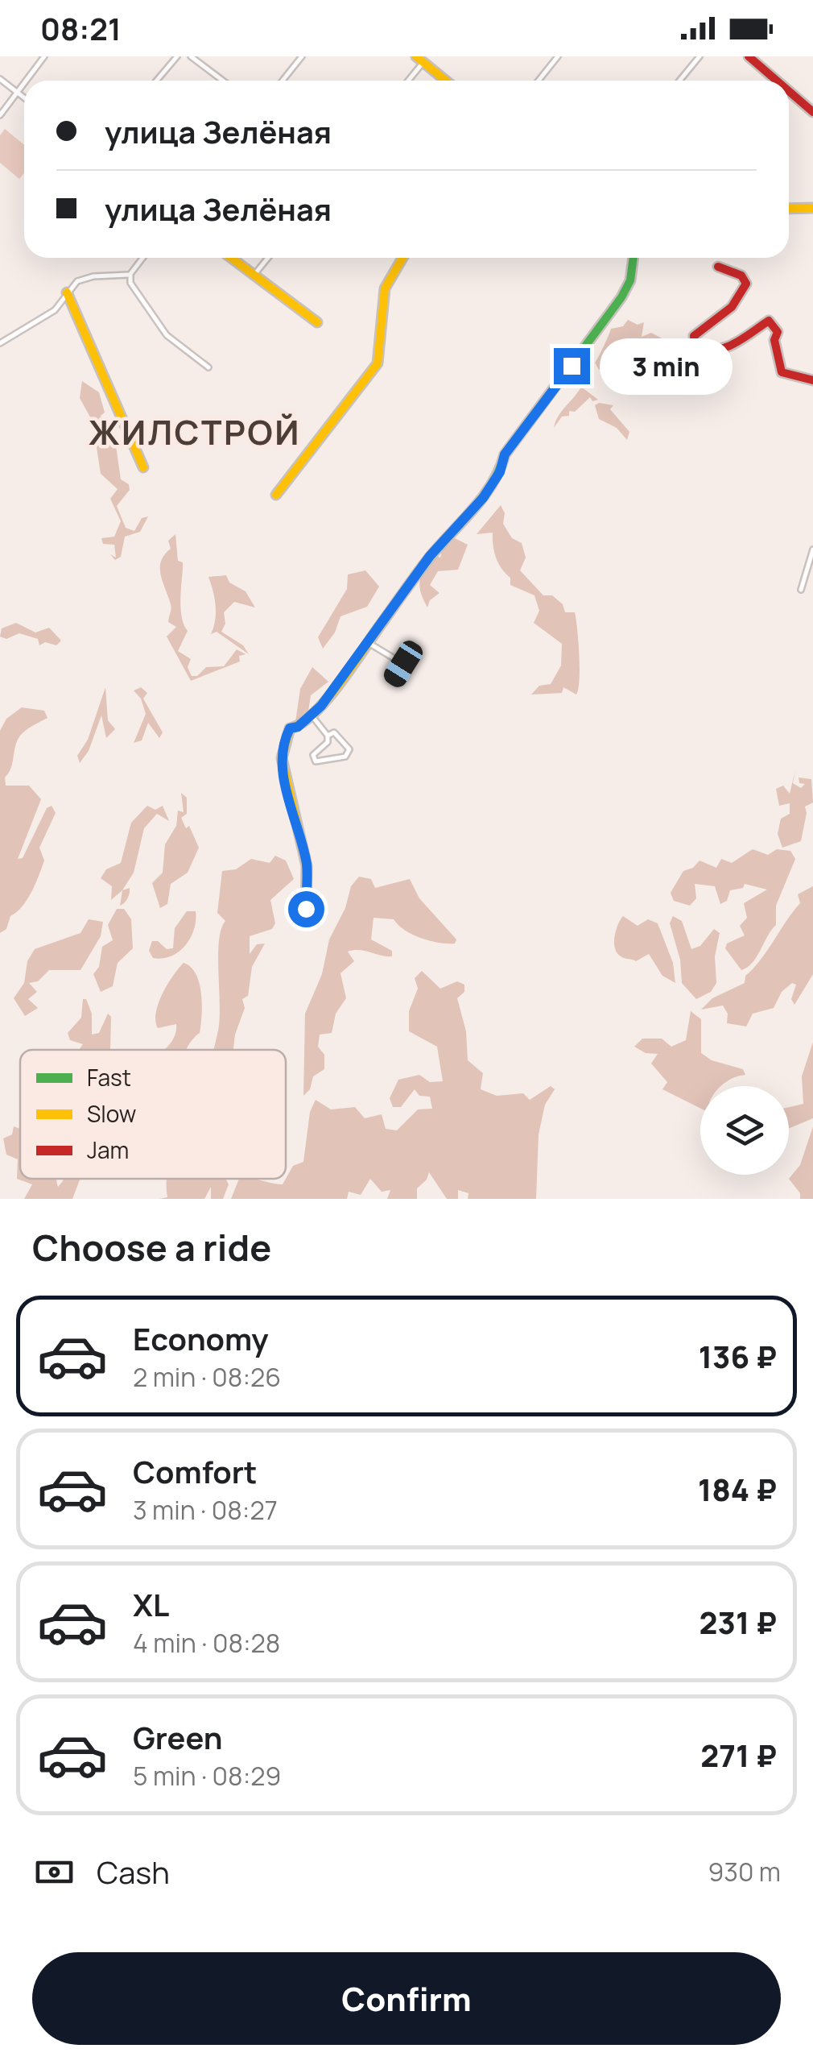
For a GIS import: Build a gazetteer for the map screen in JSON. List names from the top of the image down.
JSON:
{
  "districts": ["ЖИЛСТРОЙ"],
  "legend": ["Fast", "Slow", "Jam"],
  "page": {
    "status": "08:21",
    "banner": ["улица Зелёная", "улица Зелёная"],
    "bubble": "3 min",
    "heading": "Choose a ride",
    "list": [
      {
        "name": "Economy",
        "note": "2 min · 08:26",
        "value": "136 ₽"
      },
      {
        "name": "Comfort",
        "note": "3 min · 08:27",
        "value": "184 ₽"
      },
      {
        "name": "XL",
        "note": "4 min · 08:28",
        "value": "231 ₽"
      },
      {
        "name": "Green",
        "note": "5 min · 08:29",
        "value": "271 ₽"
      }
    ],
    "pay": ["Cash", "930 m"],
    "buttons": "Confirm"
  }
}
